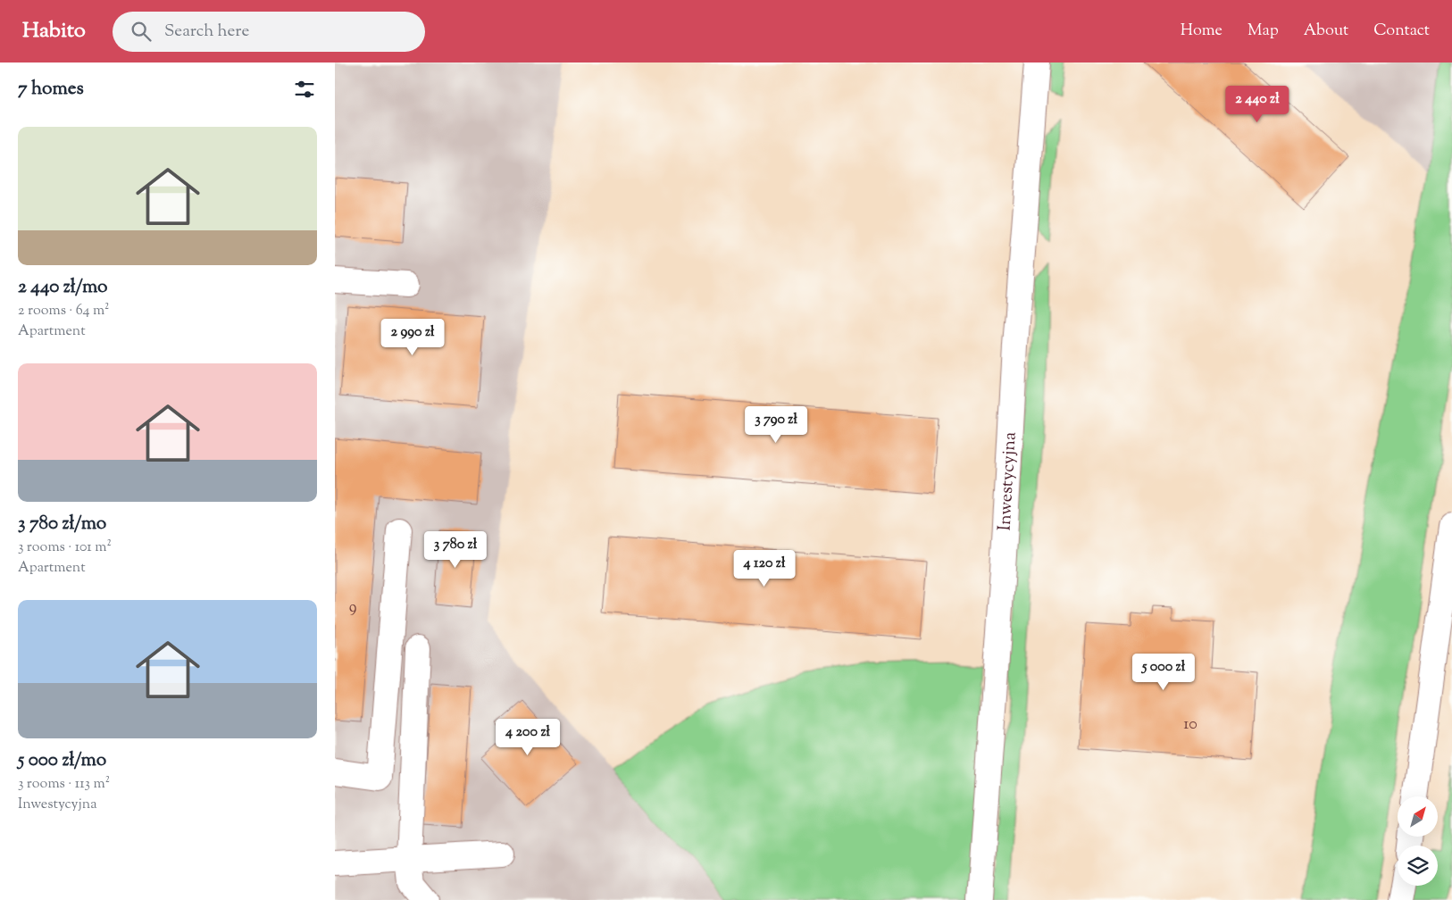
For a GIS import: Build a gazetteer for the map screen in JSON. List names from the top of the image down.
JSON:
{
  "streets": {
    "street": ["Inwestycyjna"]
  },
  "house_numbers": ["9", "10"],
  "north": "top right",
  "page": {
    "header": "Habito",
    "search": "Search here",
    "nav": [
      "Home",
      "Map",
      "About",
      "Contact"
    ],
    "heading": "7 homes",
    "price": [
      "2 440 zł",
      "2 990 zł",
      "3 790 zł",
      "3 780 zł",
      "4 120 zł",
      "5 000 zł",
      "4 200 zł"
    ],
    "list": [
      {
        "name": "2 440 zł/mo",
        "note": "2 rooms · 64 m² · Apartment"
      },
      {
        "name": "3 780 zł/mo",
        "note": "3 rooms · 101 m² · Apartment"
      },
      {
        "name": "5 000 zł/mo",
        "note": "3 rooms · 113 m² · Inwestycyjna"
      }
    ]
  }
}
